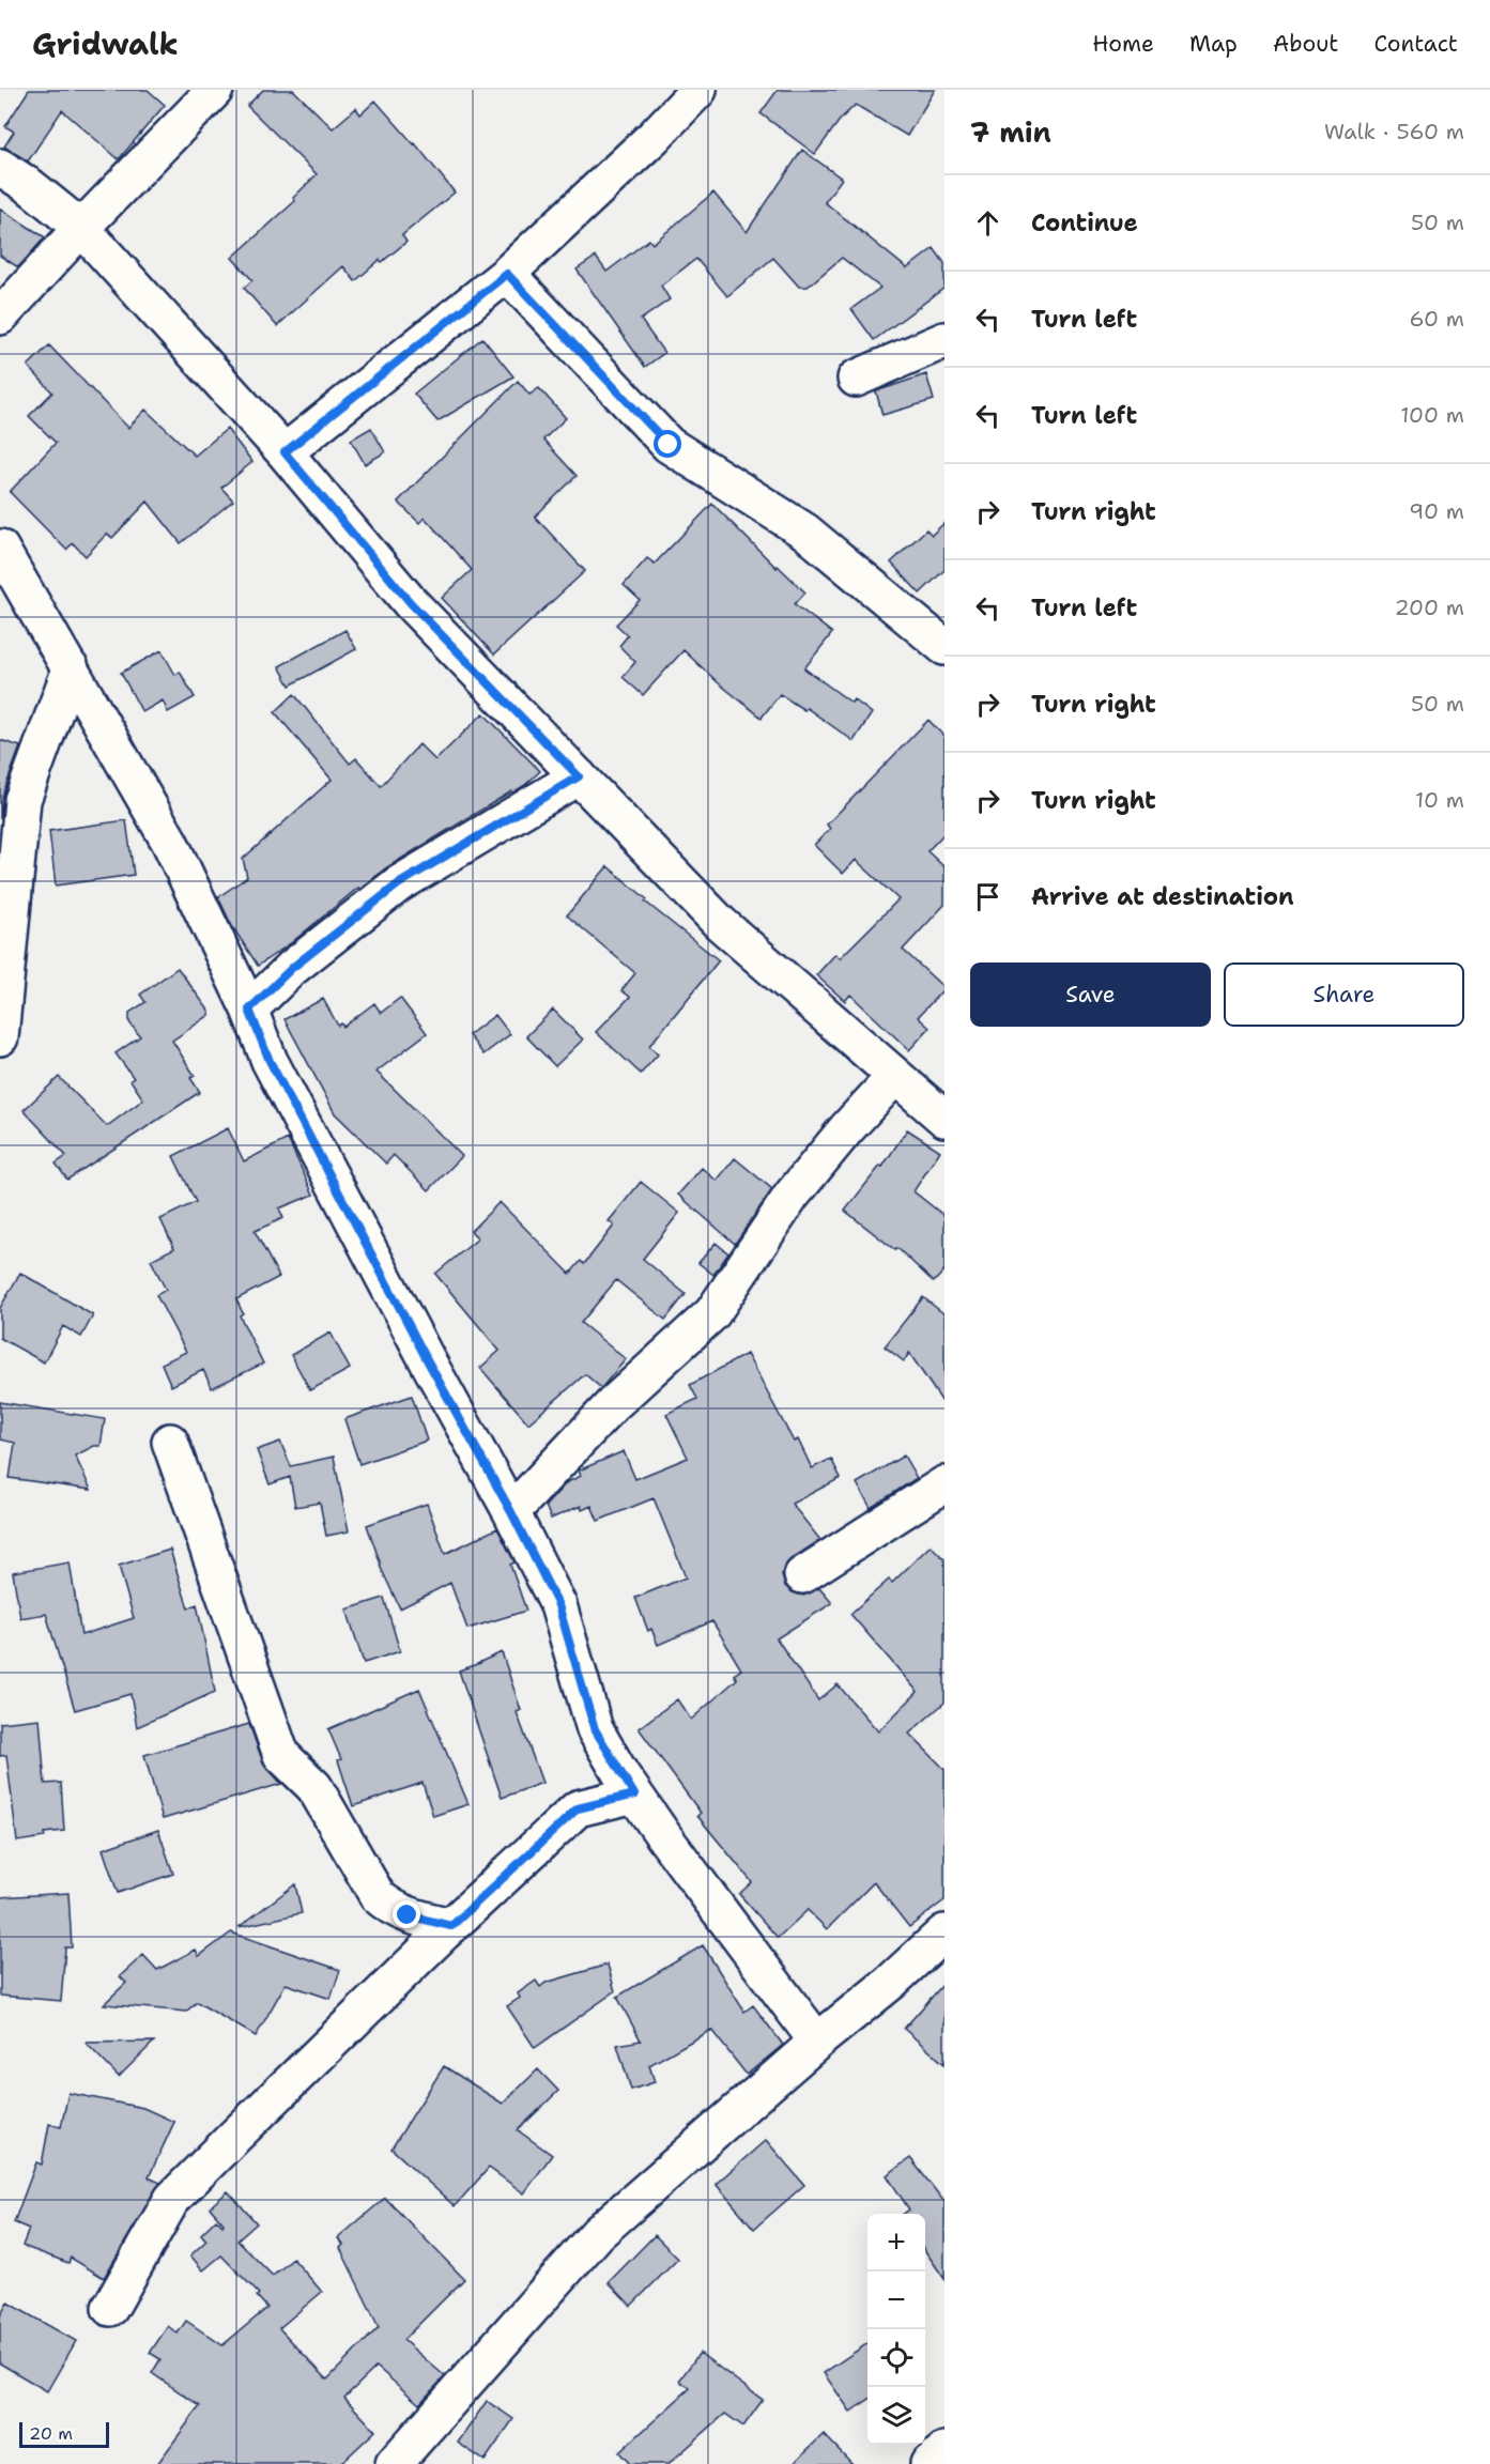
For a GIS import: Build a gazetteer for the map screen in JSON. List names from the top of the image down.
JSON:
{
  "scale_bar": "20 m",
  "page": {
    "header": "Gridwalk",
    "nav": [
      "Home",
      "Map",
      "About",
      "Contact"
    ],
    "heading": ["7 min", "Walk · 560 m"],
    "list": [
      ["Continue", "50 m"],
      ["Turn left", "60 m"],
      ["Turn left", "100 m"],
      ["Turn right", "90 m"],
      ["Turn left", "200 m"],
      ["Turn right", "50 m"],
      ["Turn right", "10 m"],
      "Arrive at destination"
    ],
    "buttons": ["Save", "Share"],
    "map_buttons": ["+", "−"],
    "scale": "20 m"
  }
}
